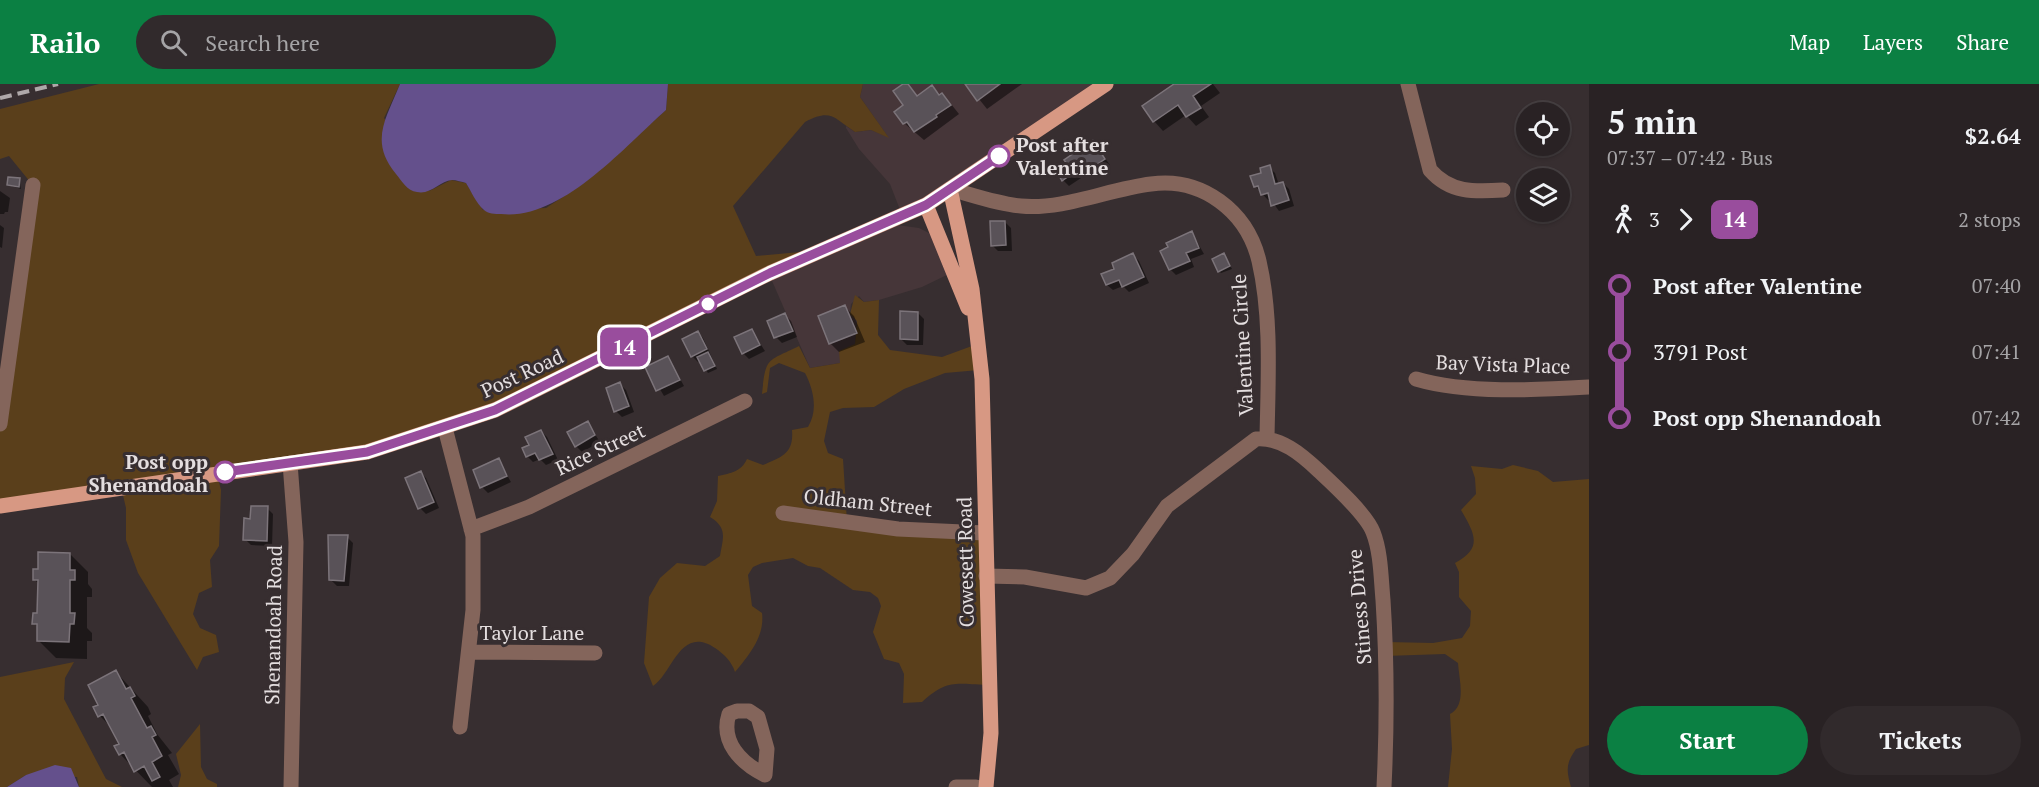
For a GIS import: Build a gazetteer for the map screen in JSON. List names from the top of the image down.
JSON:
{
  "streets": {
    "main road": ["Post Road", "Cowesett Road"],
    "street": [
      "Valentine Circle",
      "Bay Vista Place",
      "Rice Street",
      "Oldham Street",
      "Stiness Drive",
      "Shenandoah Road",
      "Taylor Lane"
    ]
  },
  "crossings": [
    ["Valentine Circle", "Post Road"],
    ["Valentine Circle", "Cowesett Road"],
    ["Valentine Circle", "Stiness Drive"],
    ["Post Road", "Cowesett Road"],
    ["Post Road", "Shenandoah Road"],
    ["Oldham Street", "Cowesett Road"]
  ],
  "places": ["Post after Valentine", "Post opp Shenandoah"],
  "lines": ["bus line 14"],
  "page": {
    "header": "Railo",
    "search": "Search here",
    "nav": ["Map", "Layers", "Share"],
    "on_map": "14",
    "heading": ["5 min", "07:37 – 07:42 · Bus", "$2.64"],
    "legs": ["3", "14", "2 stops"],
    "list": [
      {
        "name": "Post after Valentine",
        "value": "07:40"
      },
      {
        "name": "3791 Post",
        "value": "07:41"
      },
      {
        "name": "Post opp Shenandoah",
        "value": "07:42"
      }
    ],
    "buttons": ["Start", "Tickets"]
  }
}
